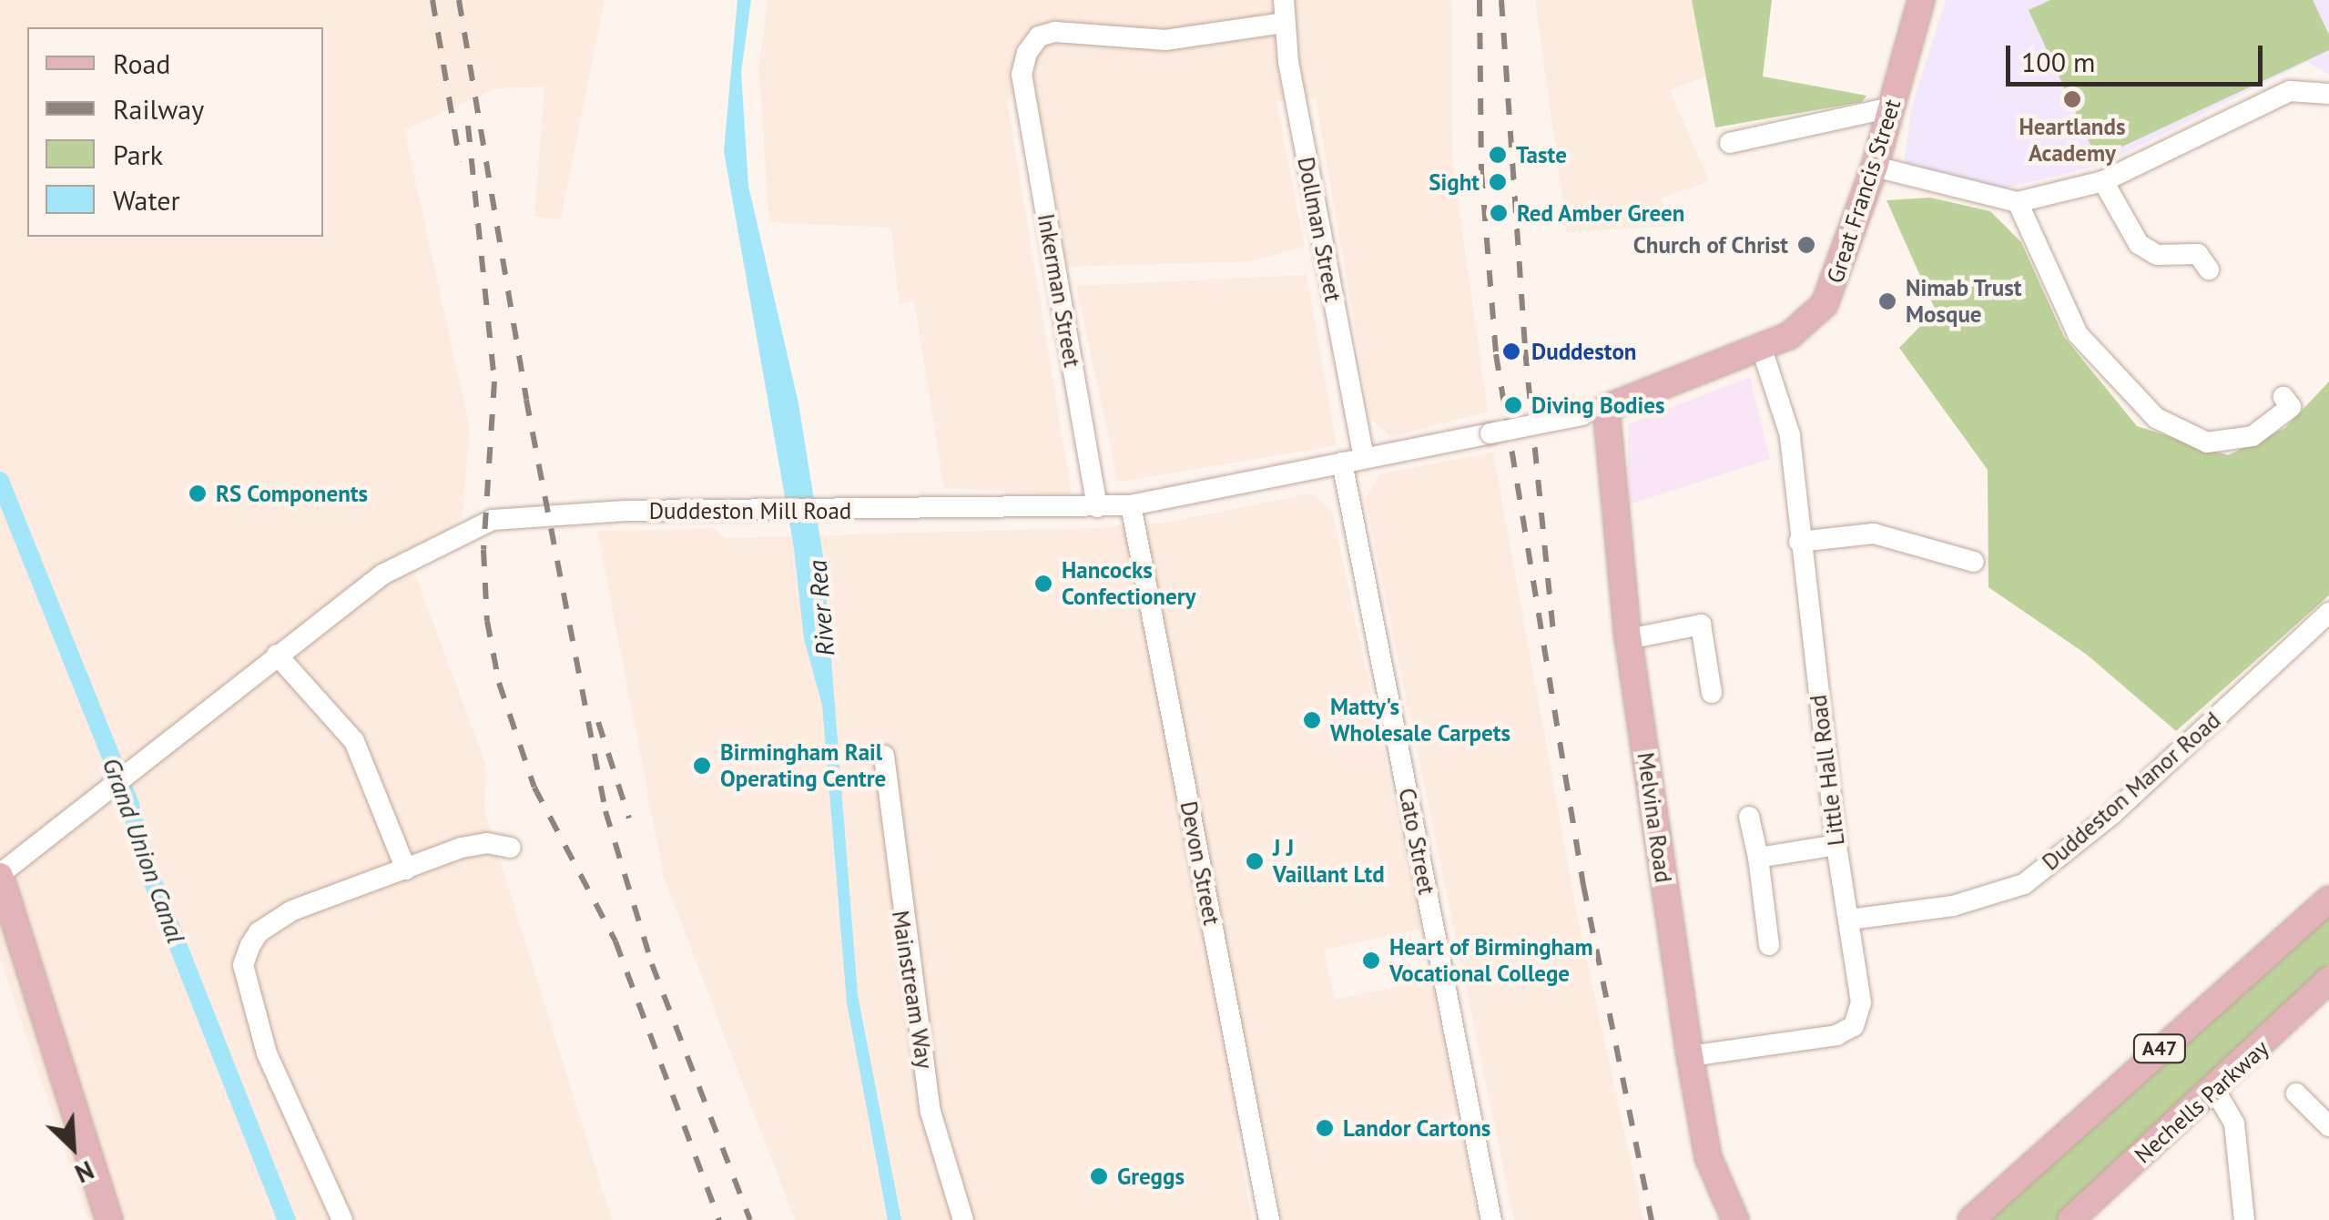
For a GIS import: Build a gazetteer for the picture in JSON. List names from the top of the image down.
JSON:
{
  "streets": {
    "main road": [
      "Great Francis Street",
      "Melvina Road",
      "A47",
      "Nechells Parkway"
    ],
    "street": [
      "Dollman Street",
      "Inkerman Street",
      "Duddeston Mill Road",
      "Little Hall Road",
      "Duddeston Manor Road",
      "Cato Street",
      "Devon Street",
      "Mainstream Way"
    ]
  },
  "crossings": [
    ["Great Francis Street", "Duddeston Mill Road"],
    ["Great Francis Street", "Little Hall Road"],
    ["Great Francis Street", "Melvina Road"],
    ["Dollman Street", "Inkerman Street"],
    ["Dollman Street", "Duddeston Mill Road"],
    ["Dollman Street", "Cato Street"],
    ["Inkerman Street", "Duddeston Mill Road"],
    ["Duddeston Mill Road", "Melvina Road"],
    ["Duddeston Mill Road", "Cato Street"],
    ["Duddeston Mill Road", "Devon Street"],
    ["Little Hall Road", "Duddeston Manor Road"],
    ["Little Hall Road", "Melvina Road"]
  ],
  "water": ["River Rea", "Grand Union Canal"],
  "places": [
    "Heartlands Academy",
    "Taste",
    "Sight",
    "Red Amber Green",
    "Church of Christ",
    "Nimab Trust Mosque",
    "Duddeston",
    "Diving Bodies",
    "RS Components",
    "Hancocks Confectionery",
    "Matty's Wholesale Carpets",
    "Birmingham Rail Operating Centre",
    "J J Vaillant Ltd",
    "Heart of Birmingham Vocational College",
    "Landor Cartons",
    "Greggs"
  ],
  "legend": [
    "Road",
    "Railway",
    "Park",
    "Water"
  ],
  "scale_bar": "100 m",
  "north": "bottom right"
}
